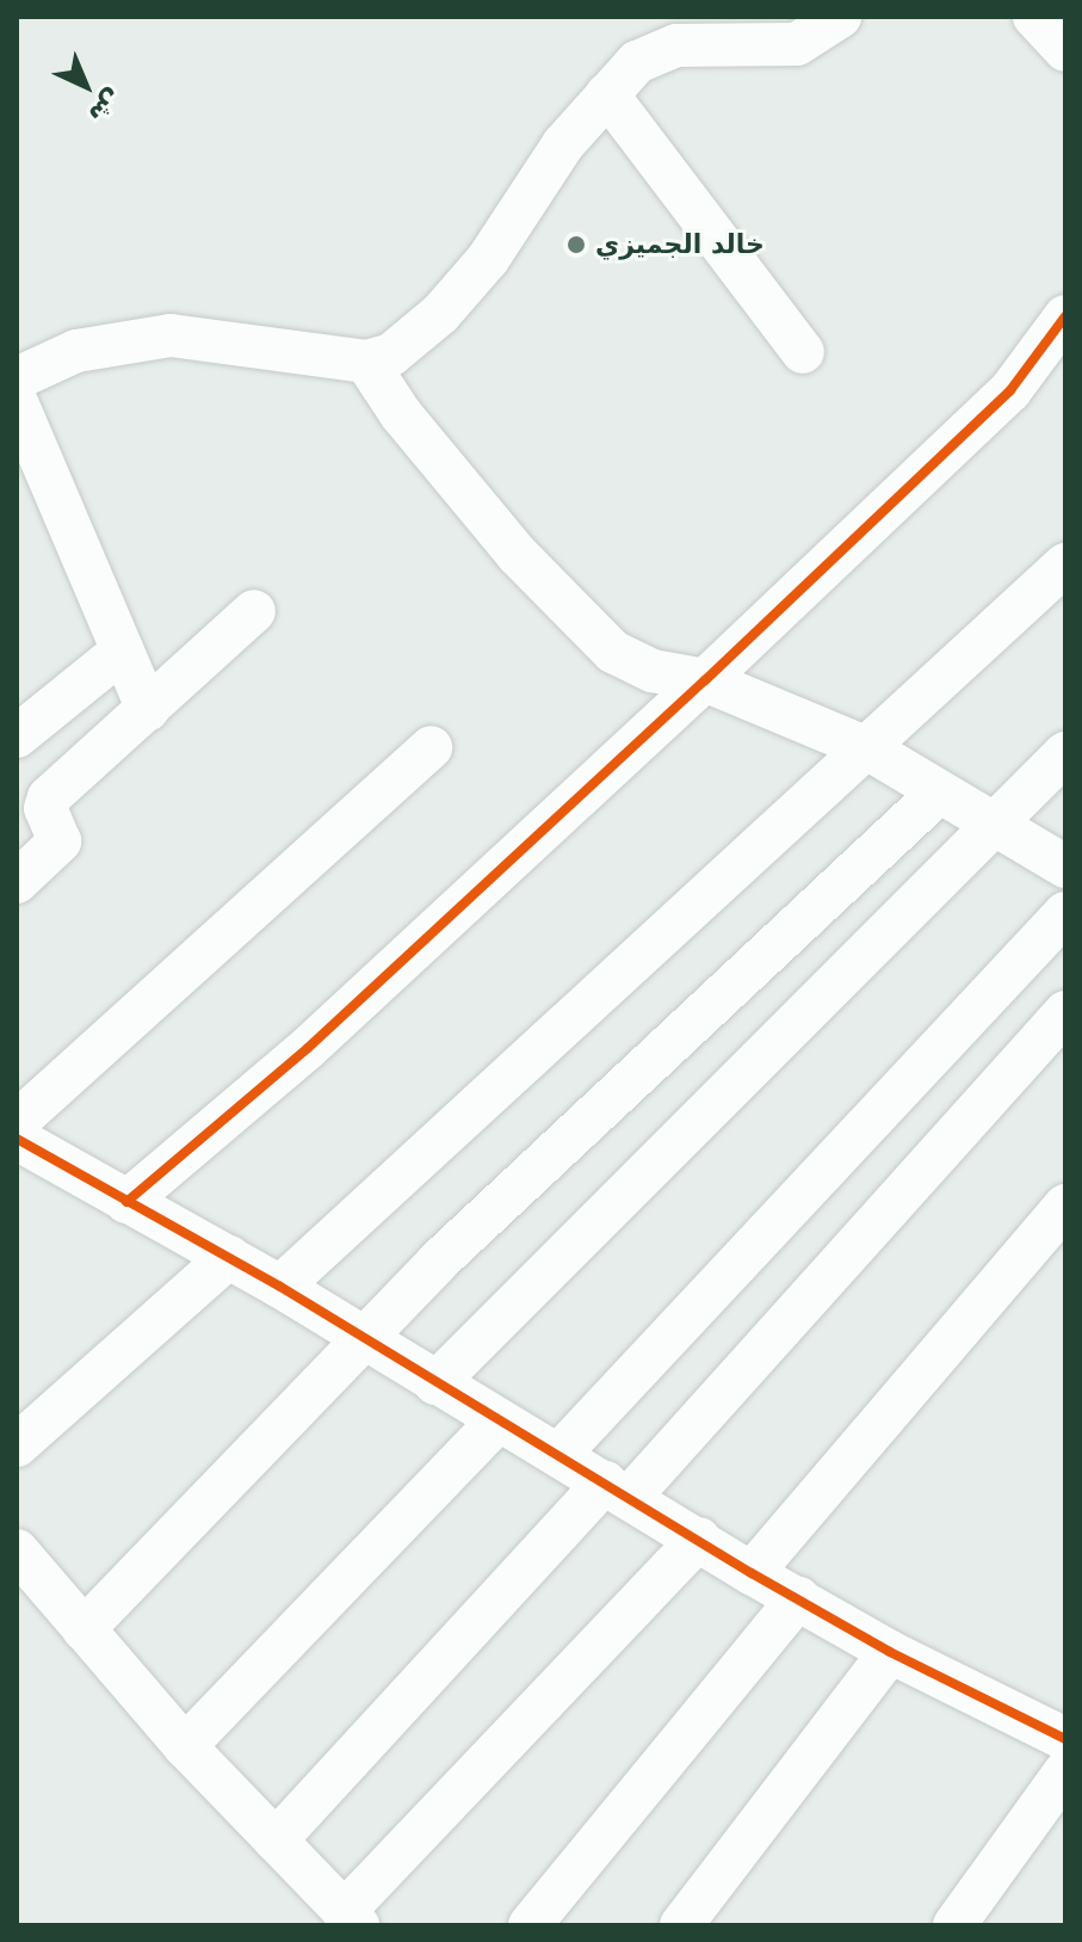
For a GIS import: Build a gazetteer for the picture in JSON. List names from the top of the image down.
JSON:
{
  "places": ["خالد الجميزي"],
  "north": "bottom right"
}
